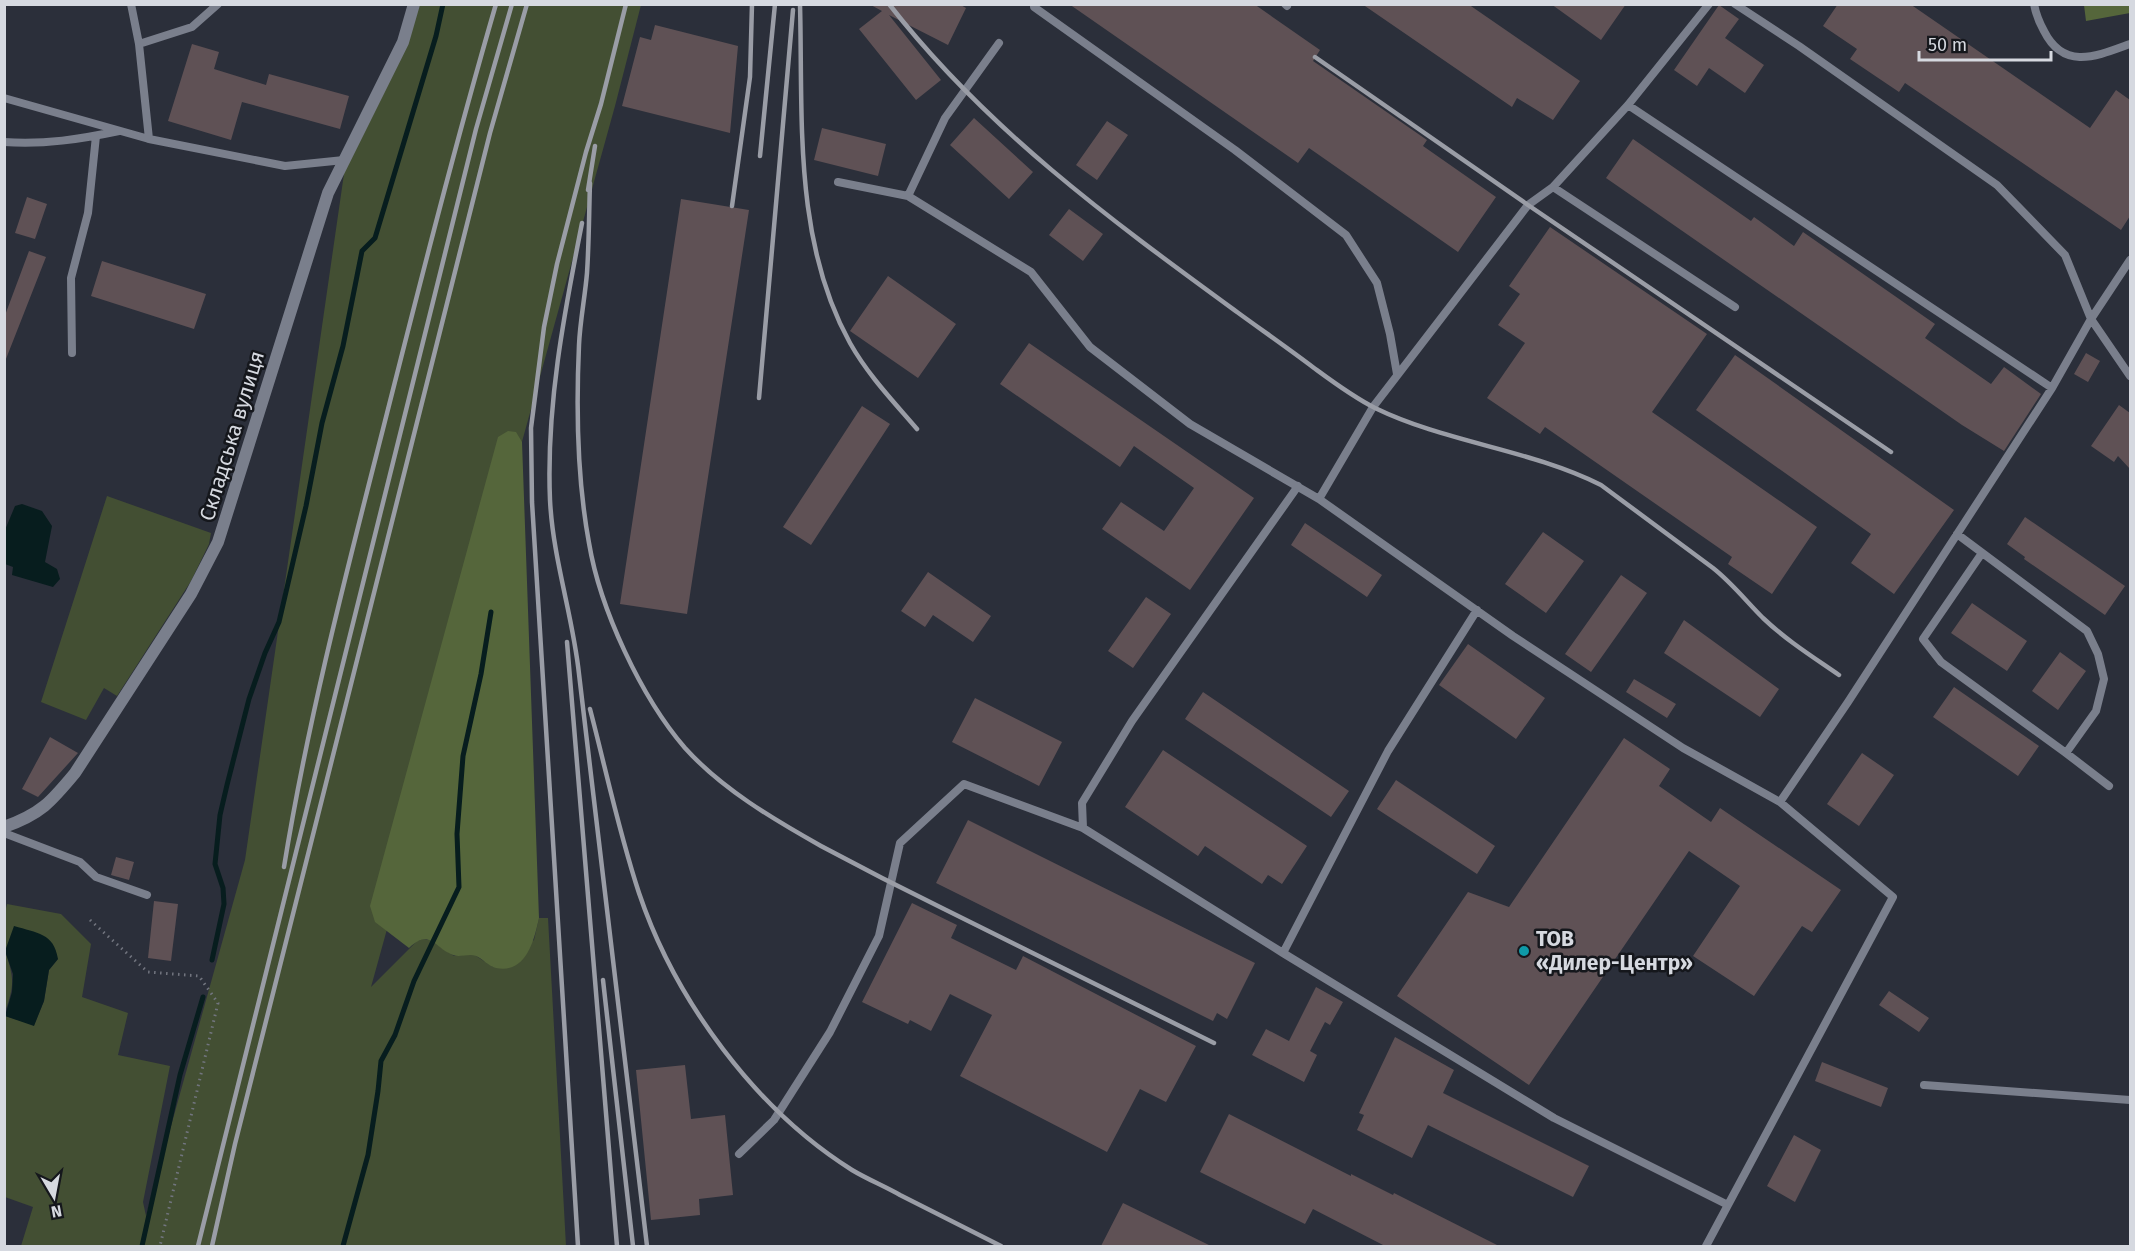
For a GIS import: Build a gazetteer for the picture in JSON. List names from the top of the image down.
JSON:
{
  "streets": {
    "street": ["Складська вулиця"]
  },
  "places": ["ТОВ «Дилер-Центр»"],
  "scale_bar": "50 m",
  "north": "bottom"
}
